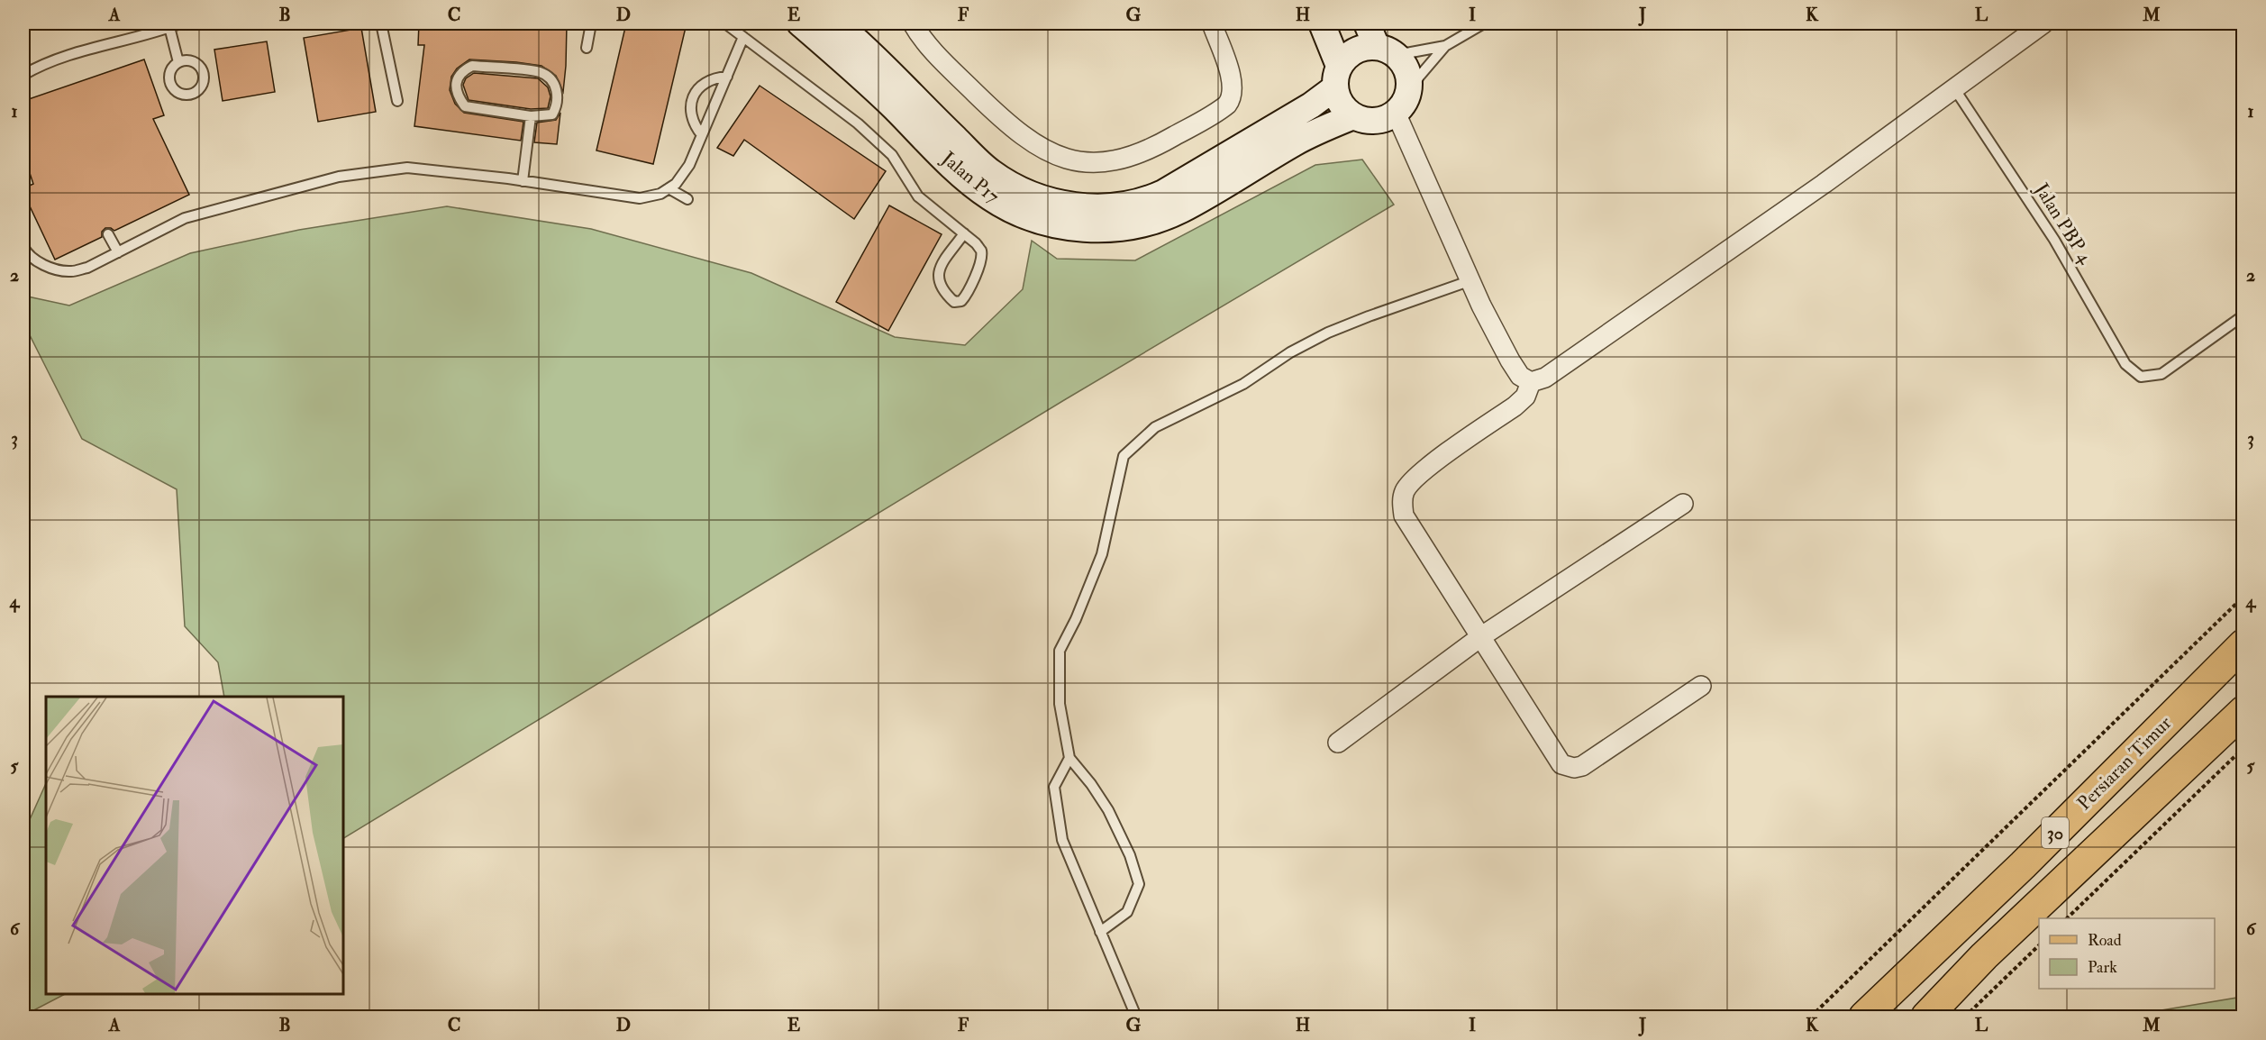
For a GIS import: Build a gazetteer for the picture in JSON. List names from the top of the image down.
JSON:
{
  "streets": {
    "main road": ["Persiaran Timur", "30"],
    "street": ["Jalan P17"],
    "lane": ["Jalan PBP 4"]
  },
  "legend": ["Road", "Park"],
  "grid": {
    "columns": [
      "A",
      "B",
      "C",
      "D",
      "E",
      "F",
      "G",
      "H",
      "I",
      "J",
      "K",
      "L",
      "M"
    ],
    "rows": [
      "1",
      "2",
      "3",
      "4",
      "5",
      "6"
    ]
  }
}
